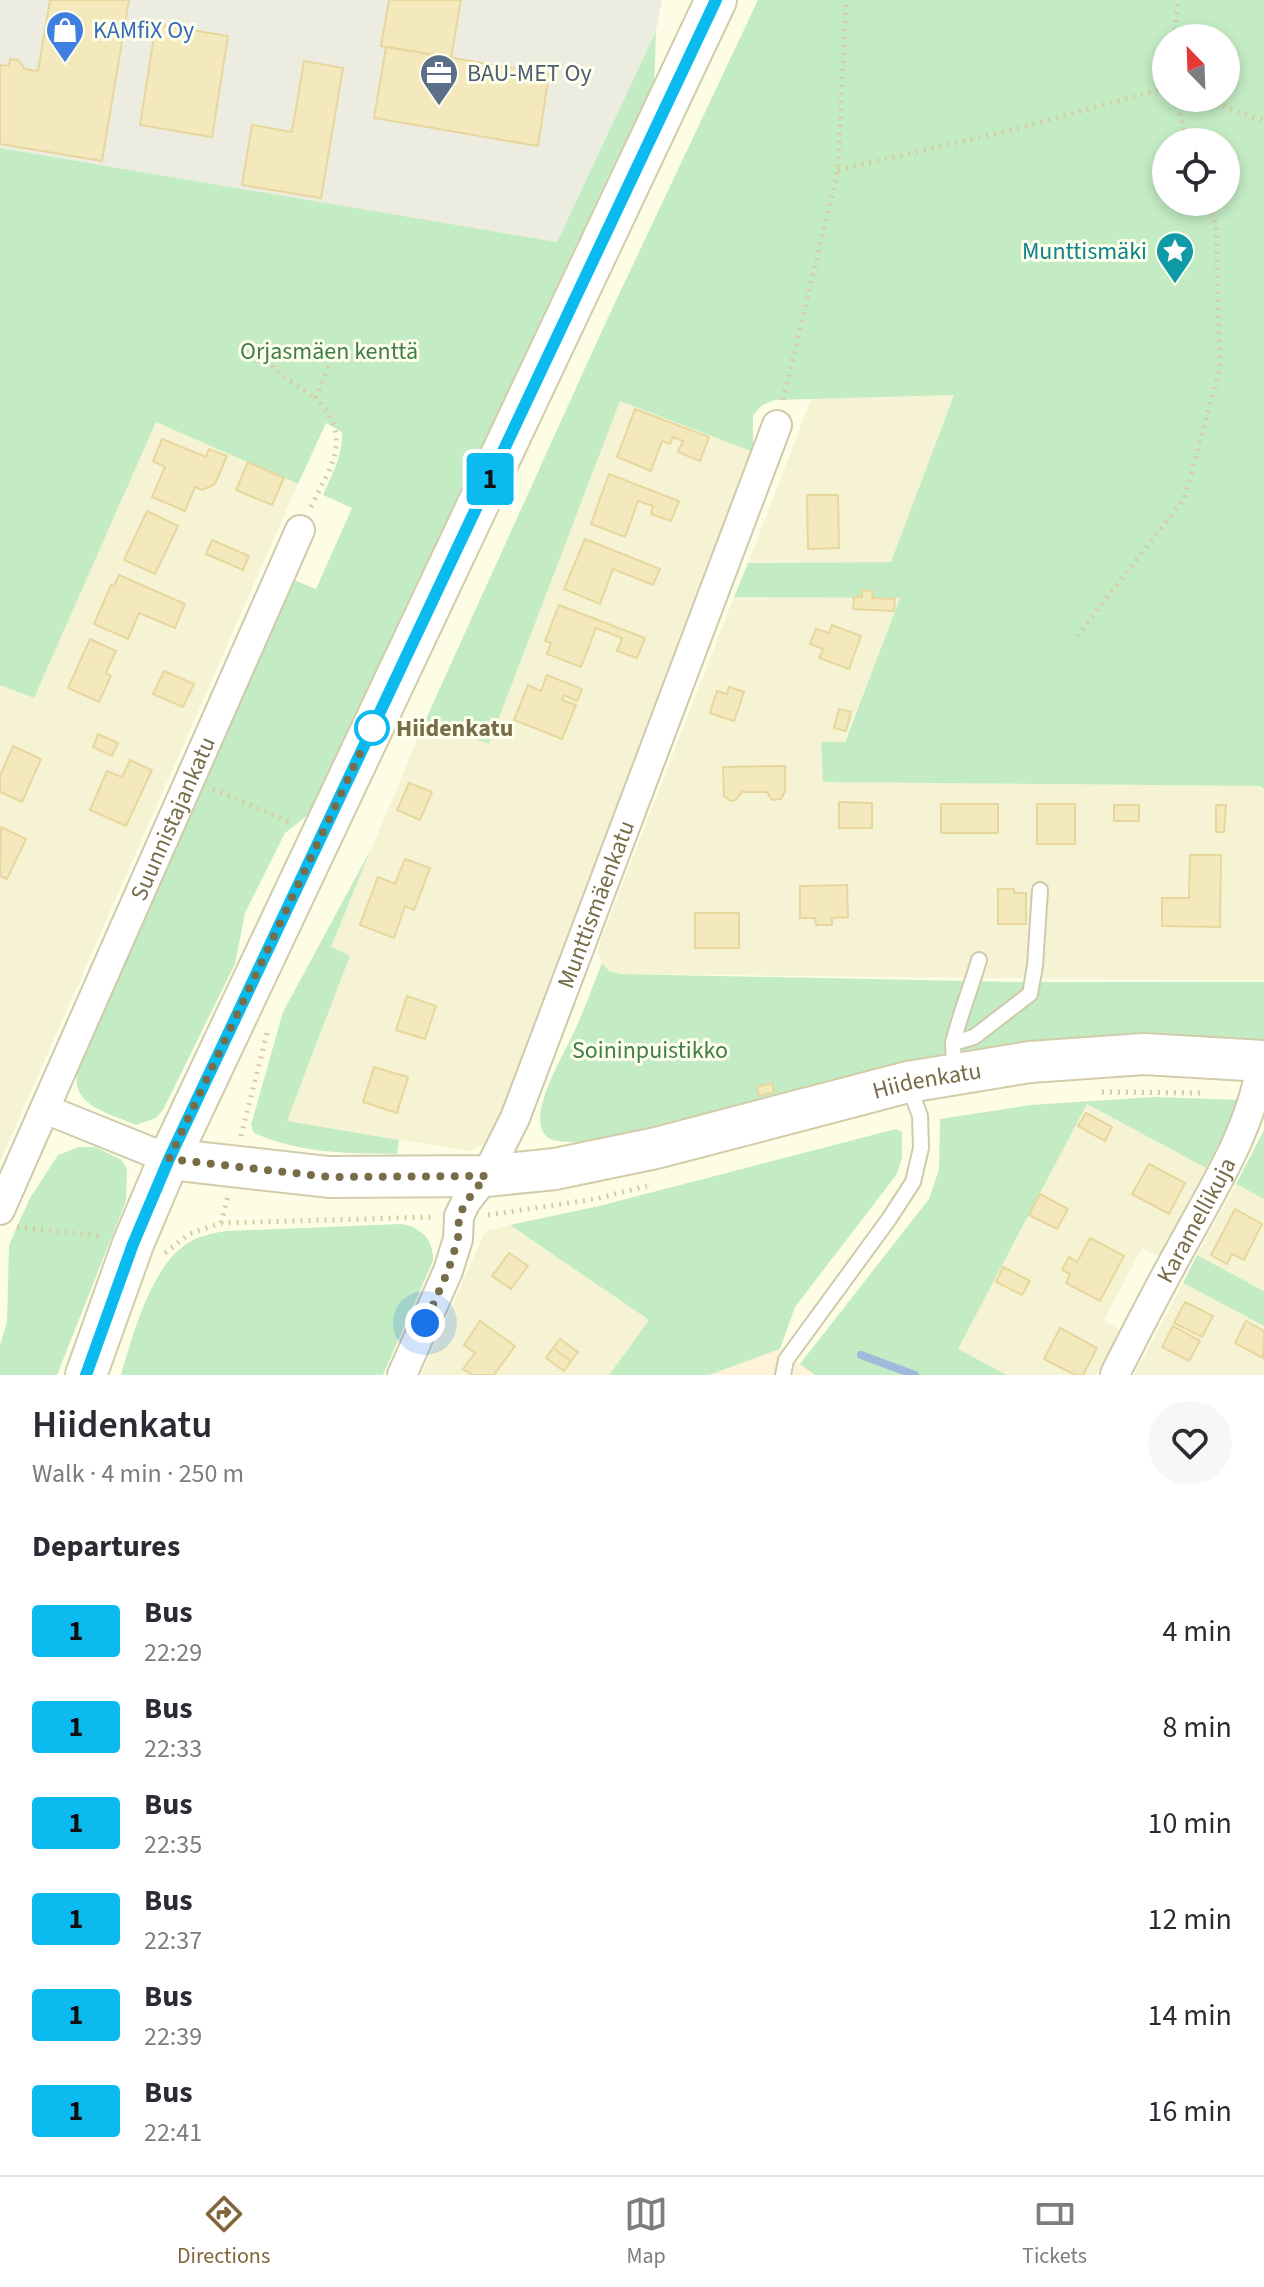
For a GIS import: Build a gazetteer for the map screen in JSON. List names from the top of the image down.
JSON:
{
  "streets": {
    "street": [
      "Suunnistajankatu",
      "Munttismäenkatu",
      "Hiidenkatu",
      "Karamellikuja"
    ]
  },
  "crossings": [
    ["Munttismäenkatu", "Hiidenkatu"],
    ["Hiidenkatu", "Karamellikuja"]
  ],
  "parks": ["Orjasmäen kenttä", "Soininpuistikko"],
  "places": {
    "shop": ["KAMfiX Oy"],
    "office": ["BAU-MET Oy"],
    "place": ["Munttismäki"],
    "other": ["Hiidenkatu"]
  },
  "lines": ["bus line 1"],
  "north": "top left",
  "page": {
    "on_map": "1",
    "heading": [
      ["Hiidenkatu", "Walk · 4 min · 250 m"],
      "Departures"
    ],
    "list": [
      {
        "mark": "1",
        "name": "Bus",
        "note": "22:29",
        "value": "4 min"
      },
      {
        "mark": "1",
        "name": "Bus",
        "note": "22:33",
        "value": "8 min"
      },
      {
        "mark": "1",
        "name": "Bus",
        "note": "22:35",
        "value": "10 min"
      },
      {
        "mark": "1",
        "name": "Bus",
        "note": "22:37",
        "value": "12 min"
      },
      {
        "mark": "1",
        "name": "Bus",
        "note": "22:39",
        "value": "14 min"
      },
      {
        "mark": "1",
        "name": "Bus",
        "note": "22:41",
        "value": "16 min"
      }
    ],
    "tabs": ["Directions", "Map", "Tickets"]
  }
}
